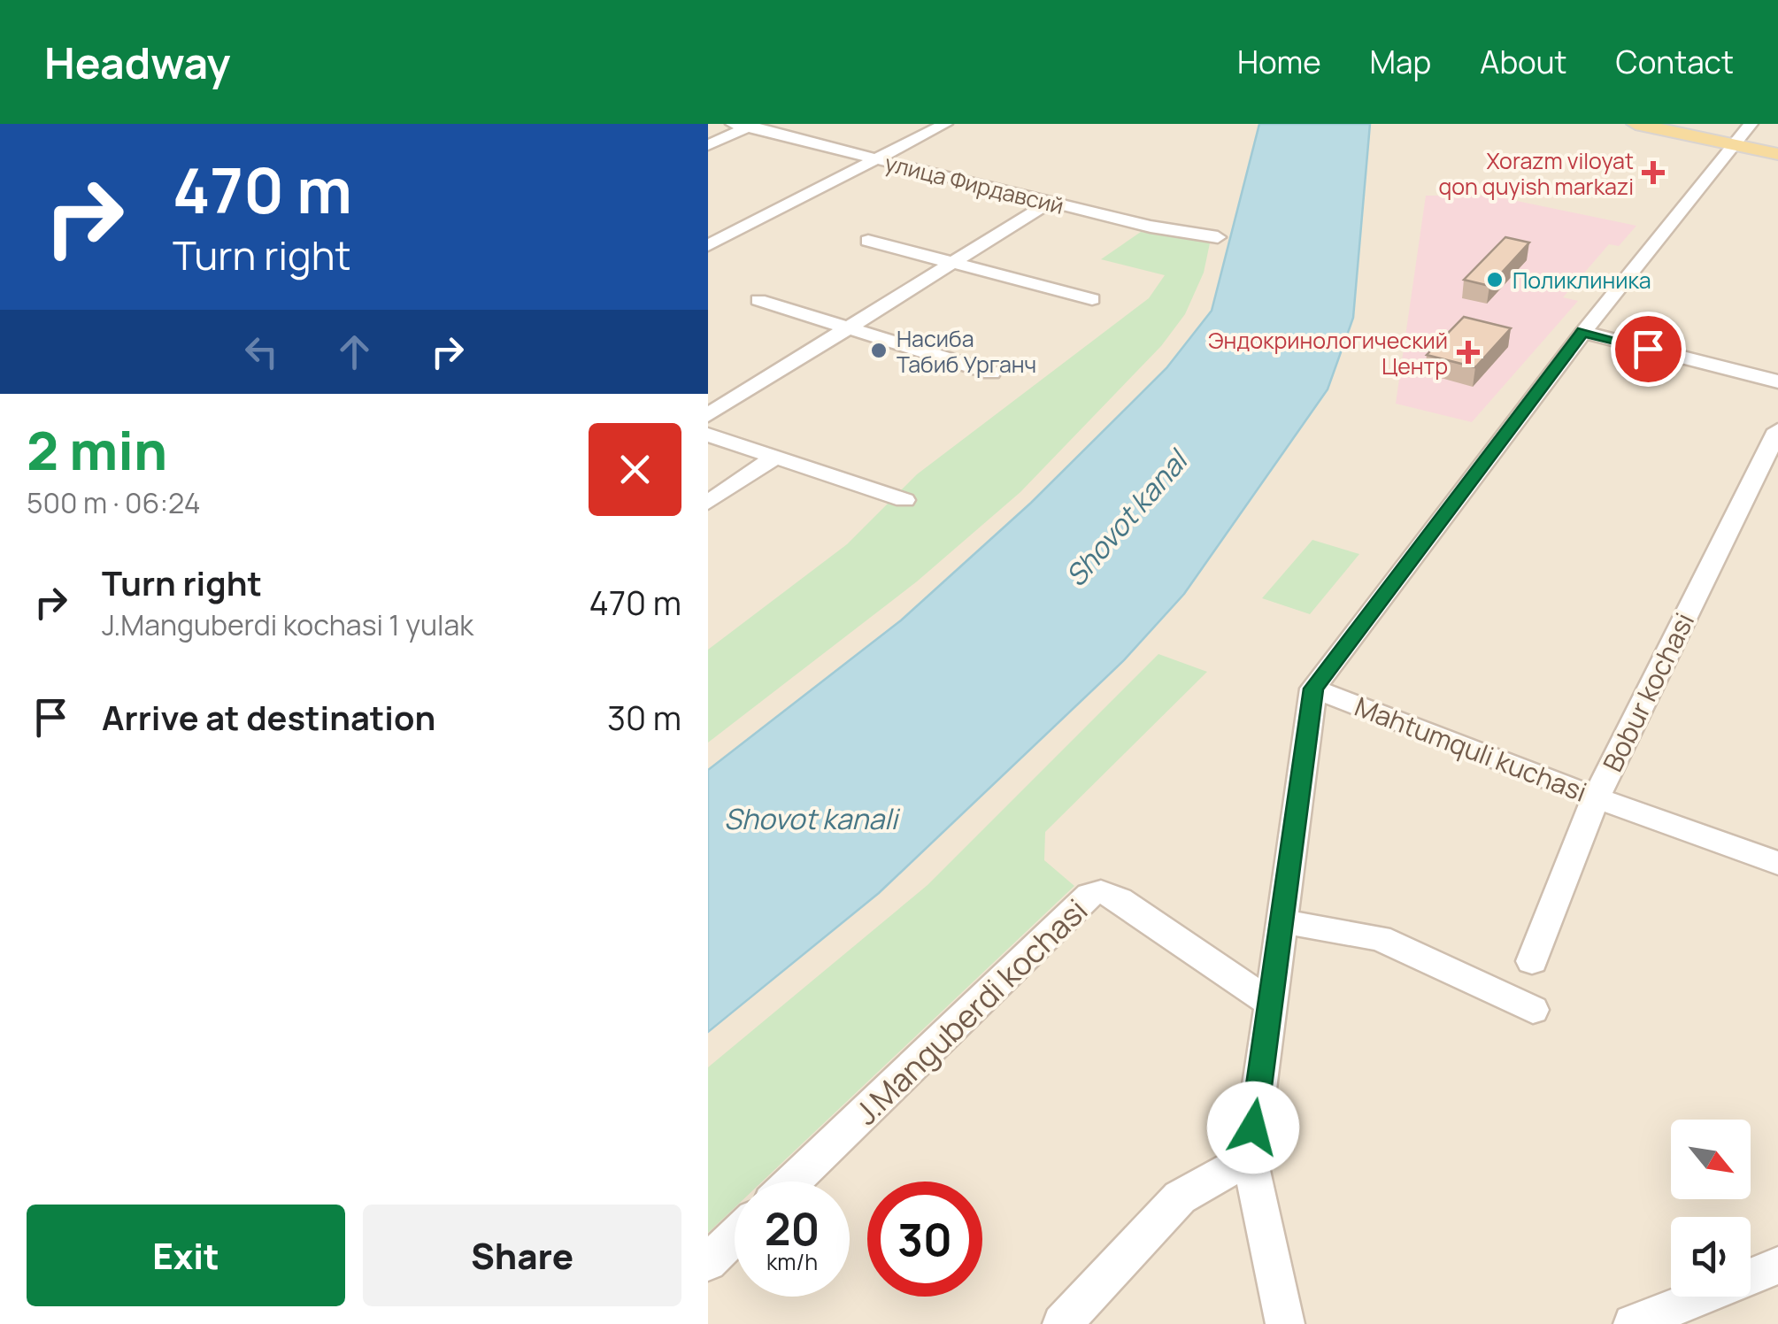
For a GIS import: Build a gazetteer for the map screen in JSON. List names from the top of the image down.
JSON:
{
  "streets": {
    "street": [
      "улица Фирдавсий",
      "Bobur kochasi",
      "Mahtumquli kuchasi",
      "J.Manguberdi kochasi"
    ]
  },
  "crossings": [
    ["Bobur kochasi", "Mahtumquli kuchasi"]
  ],
  "water": ["Shovot kanal", "Shovot kanali"],
  "places": {
    "health": ["Xorazm viloyat qon quyish markazi", "Эндокринологический Центр"],
    "other": ["Поликлиника", "Насиба Табиб Урганч"]
  },
  "north": "bottom right",
  "page": {
    "header": "Headway",
    "nav": [
      "Home",
      "Map",
      "About",
      "Contact"
    ],
    "turn": ["470 m", "Turn right"],
    "heading": ["2 min", "500 m · 06:24"],
    "list": [
      {
        "name": "Turn right",
        "note": "J.Manguberdi kochasi 1 yulak",
        "value": "470 m"
      },
      {
        "name": "Arrive at destination",
        "value": "30 m"
      }
    ],
    "speed": "20 km/h",
    "limit": "30",
    "buttons": ["Exit", "Share"]
  }
}
